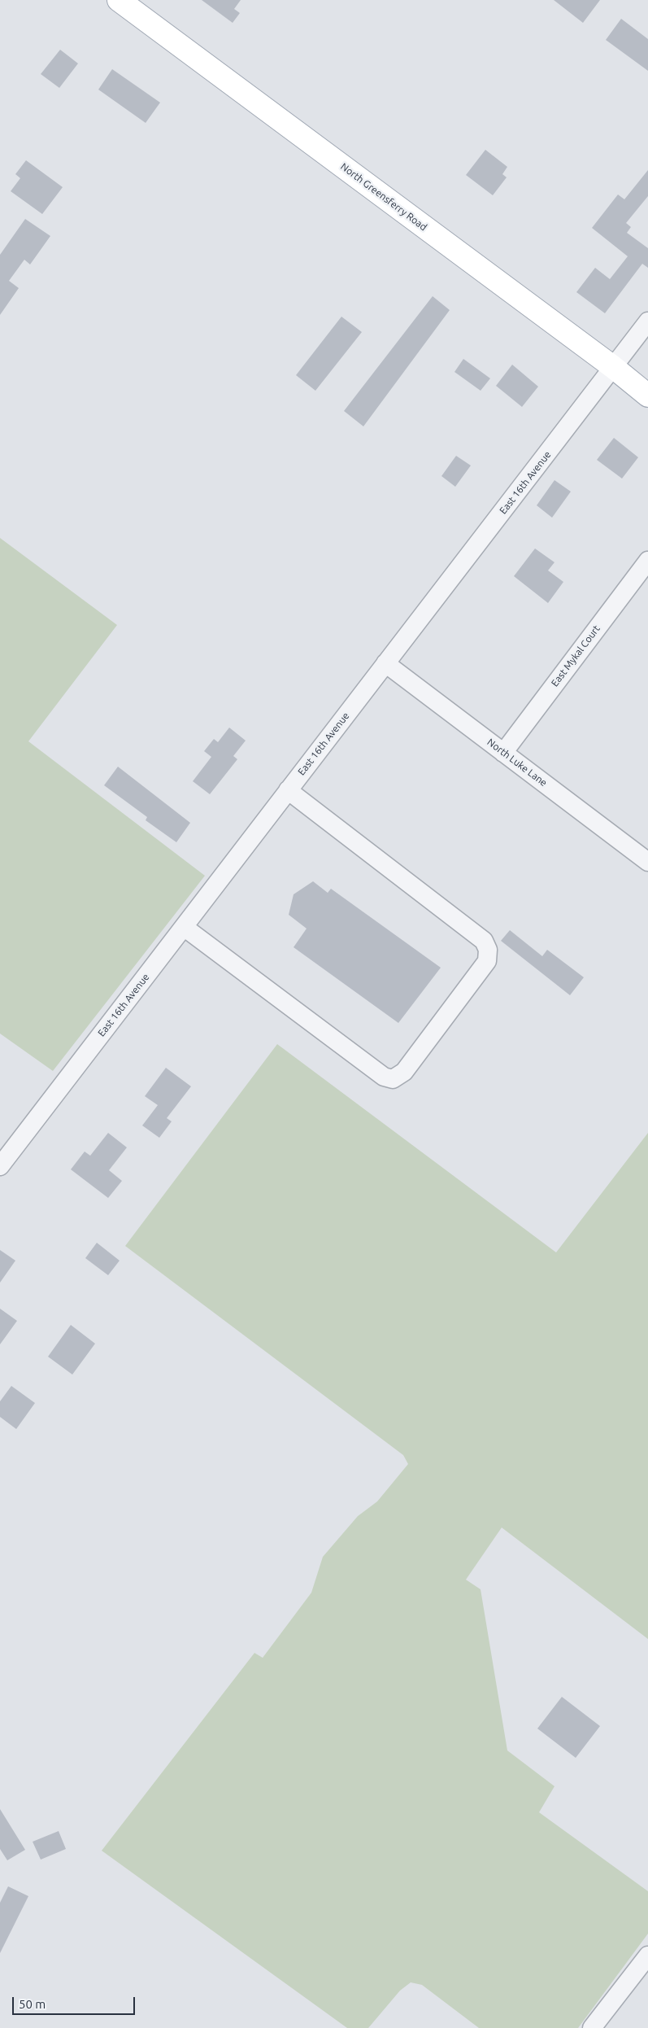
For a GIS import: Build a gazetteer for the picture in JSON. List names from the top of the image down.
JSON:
{
  "streets": {
    "main road": ["North Greensferry Road"],
    "street": ["East 16th Avenue", "East Mykal Court", "North Luke Lane"]
  },
  "crossings": [
    ["North Greensferry Road", "East 16th Avenue"],
    ["East 16th Avenue", "North Luke Lane"],
    ["East Mykal Court", "North Luke Lane"]
  ],
  "scale_bar": "50 m"
}
